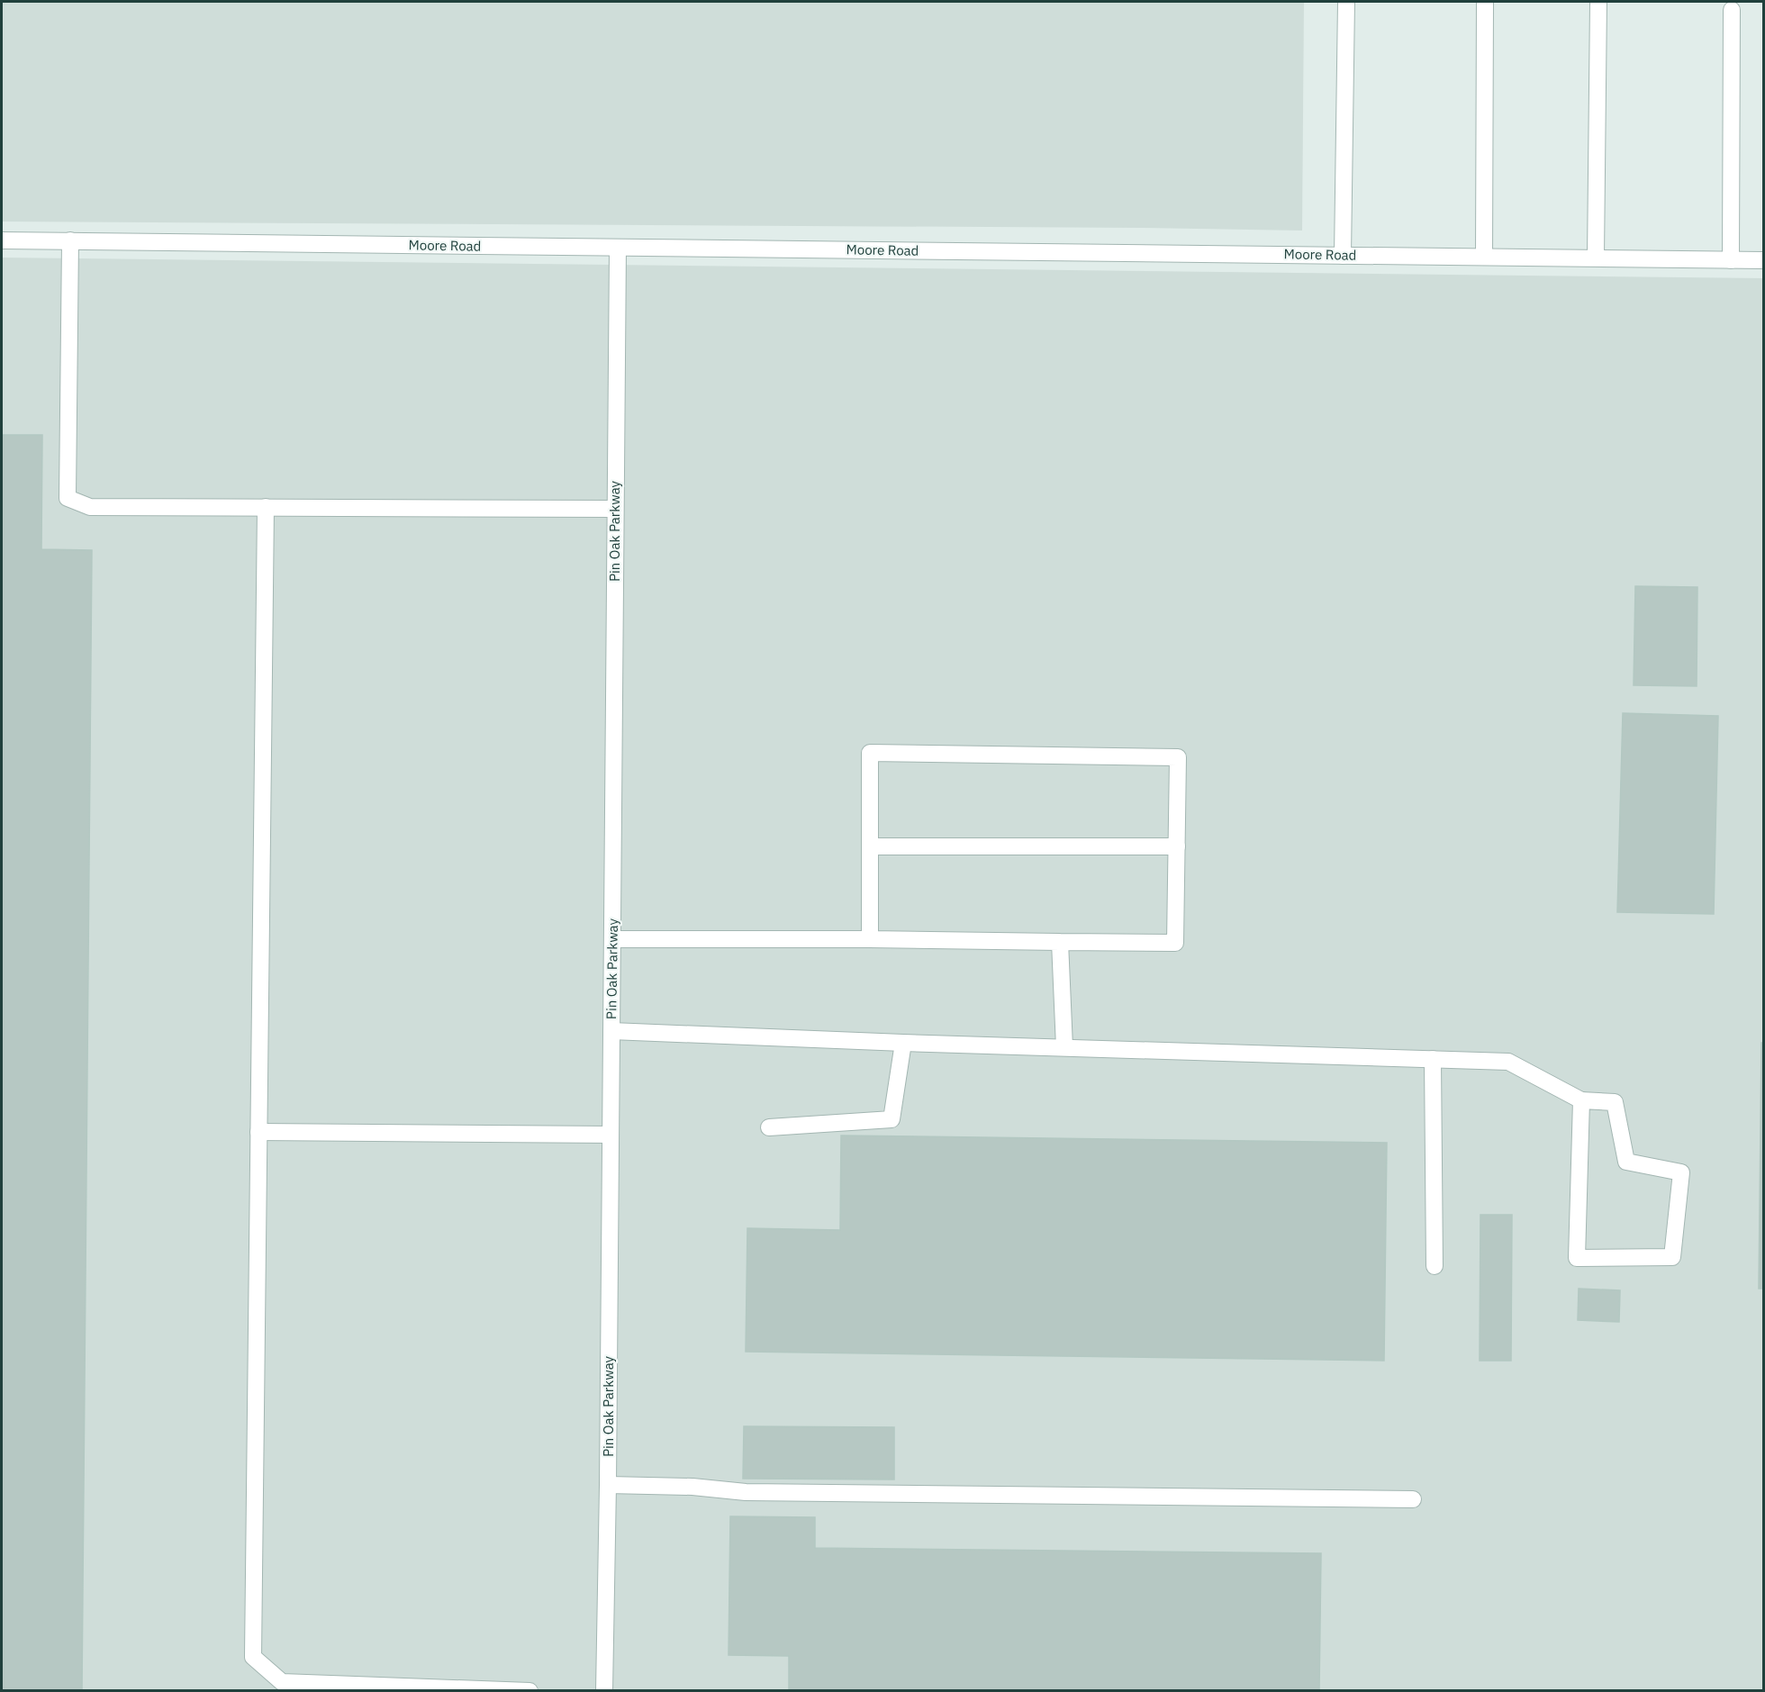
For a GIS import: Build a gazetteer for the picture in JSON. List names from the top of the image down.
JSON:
{
  "streets": {
    "street": ["Moore Road", "Pin Oak Parkway"]
  },
  "crossings": [
    ["Moore Road", "Pin Oak Parkway"]
  ]
}
